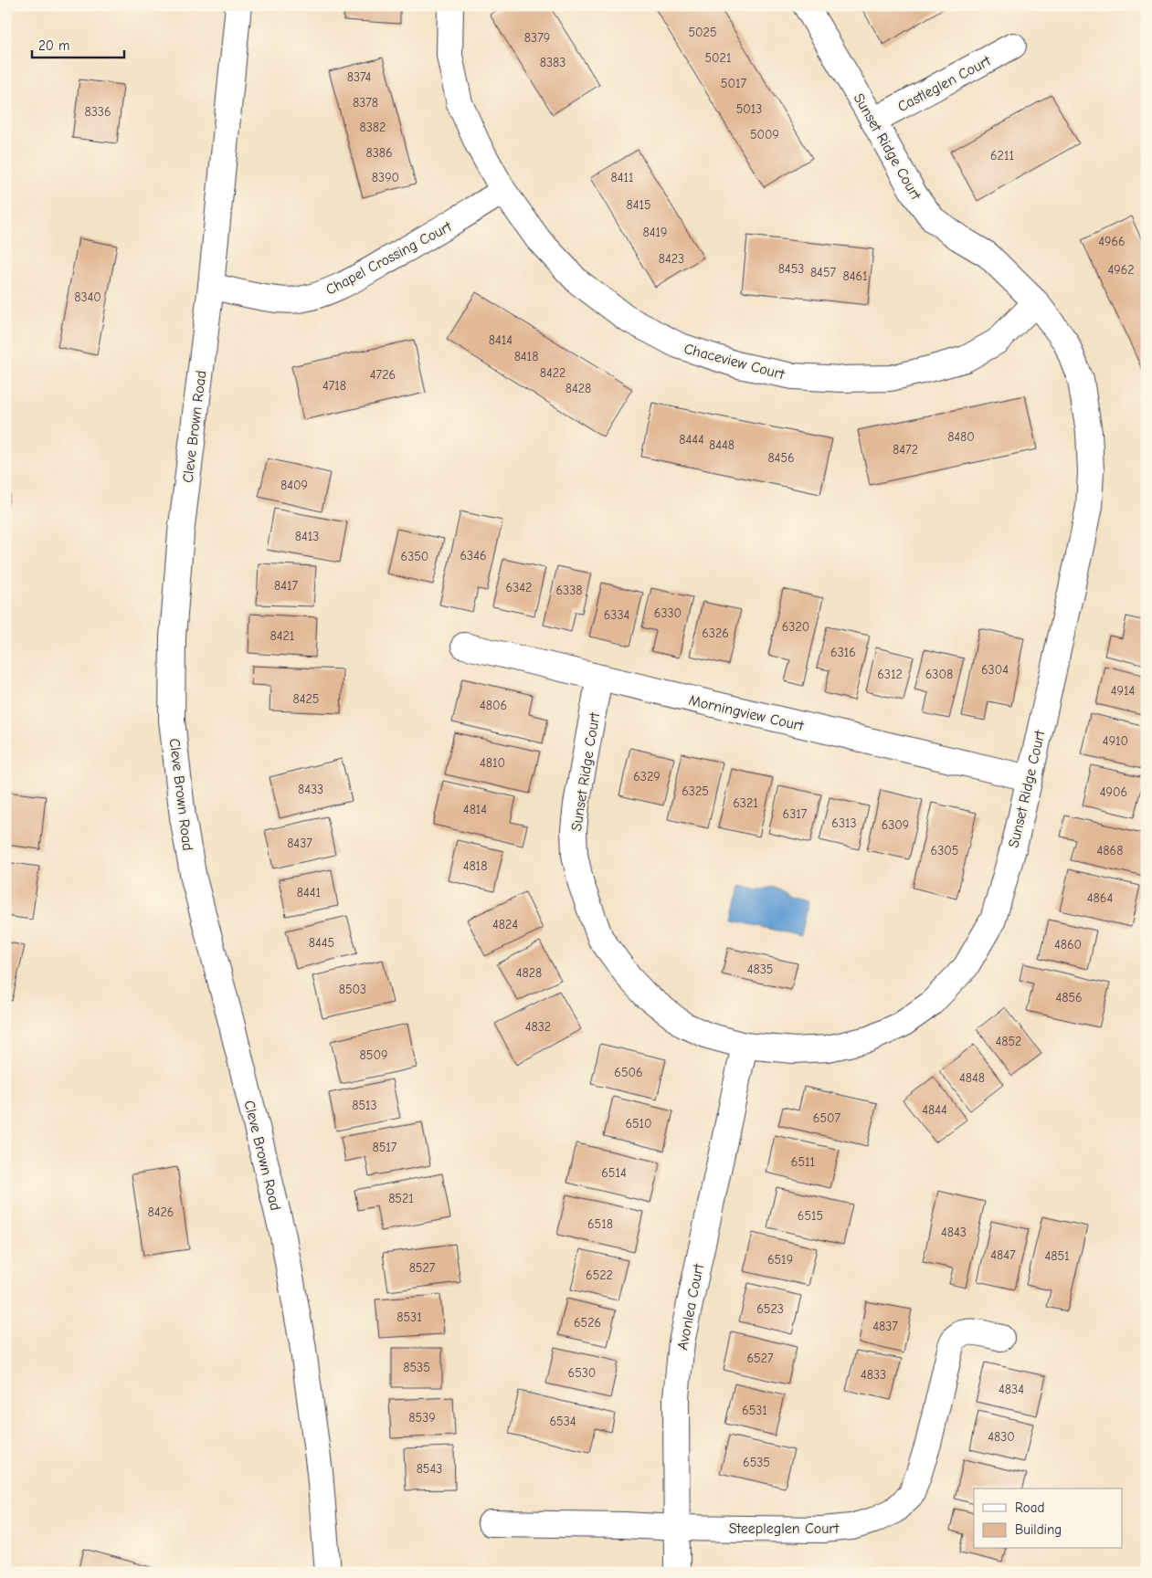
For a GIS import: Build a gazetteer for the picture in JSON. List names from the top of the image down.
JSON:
{
  "streets": {
    "street": [
      "Castleglen Court",
      "Sunset Ridge Court",
      "Chapel Crossing Court",
      "Chaceview Court",
      "Cleve Brown Road",
      "Morningview Court",
      "Avonlea Court",
      "Steepleglen Court"
    ]
  },
  "crossings": [
    ["Castleglen Court", "Sunset Ridge Court"],
    ["Sunset Ridge Court", "Chaceview Court"],
    ["Sunset Ridge Court", "Morningview Court"],
    ["Sunset Ridge Court", "Avonlea Court"],
    ["Chapel Crossing Court", "Chaceview Court"],
    ["Chapel Crossing Court", "Cleve Brown Road"],
    ["Avonlea Court", "Steepleglen Court"]
  ],
  "house_numbers": [
    "5025",
    "8379",
    "5021",
    "8383",
    "8374",
    "5017",
    "8378",
    "5013",
    "8336",
    "8382",
    "5009",
    "8386",
    "6211",
    "8390",
    "8411",
    "8415",
    "8419",
    "4966",
    "8423",
    "8453",
    "4962",
    "8457",
    "8461",
    "8340",
    "8414",
    "8418",
    "8422",
    "4726",
    "4718",
    "8428",
    "8480",
    "8444",
    "8448",
    "8472",
    "8456",
    "8409",
    "8413",
    "6346",
    "6350",
    "8417",
    "6342",
    "6338",
    "6330",
    "6334",
    "6320",
    "6326",
    "8421",
    "6316",
    "6304",
    "6312",
    "6308",
    "4914",
    "8425",
    "4806",
    "4910",
    "4810",
    "6329",
    "8433",
    "6325",
    "4906",
    "6321",
    "4814",
    "6317",
    "6313",
    "6309",
    "8437",
    "6305",
    "4868",
    "4818",
    "8441",
    "4864",
    "4824",
    "8445",
    "4860",
    "4835",
    "4828",
    "8503",
    "4856",
    "4832",
    "4852",
    "8509",
    "6506",
    "4848",
    "8513",
    "4844",
    "6507",
    "6510",
    "8517",
    "6511",
    "6514",
    "8521",
    "8426",
    "6515",
    "6518",
    "4843",
    "4847",
    "4851",
    "6519",
    "8527",
    "6522",
    "6523",
    "8531",
    "6526",
    "4837",
    "6527",
    "8535",
    "6530",
    "4833",
    "4834",
    "6531",
    "8539",
    "6534",
    "4830",
    "6535",
    "8543"
  ],
  "legend": ["Road", "Building"],
  "scale_bar": "20 m"
}
